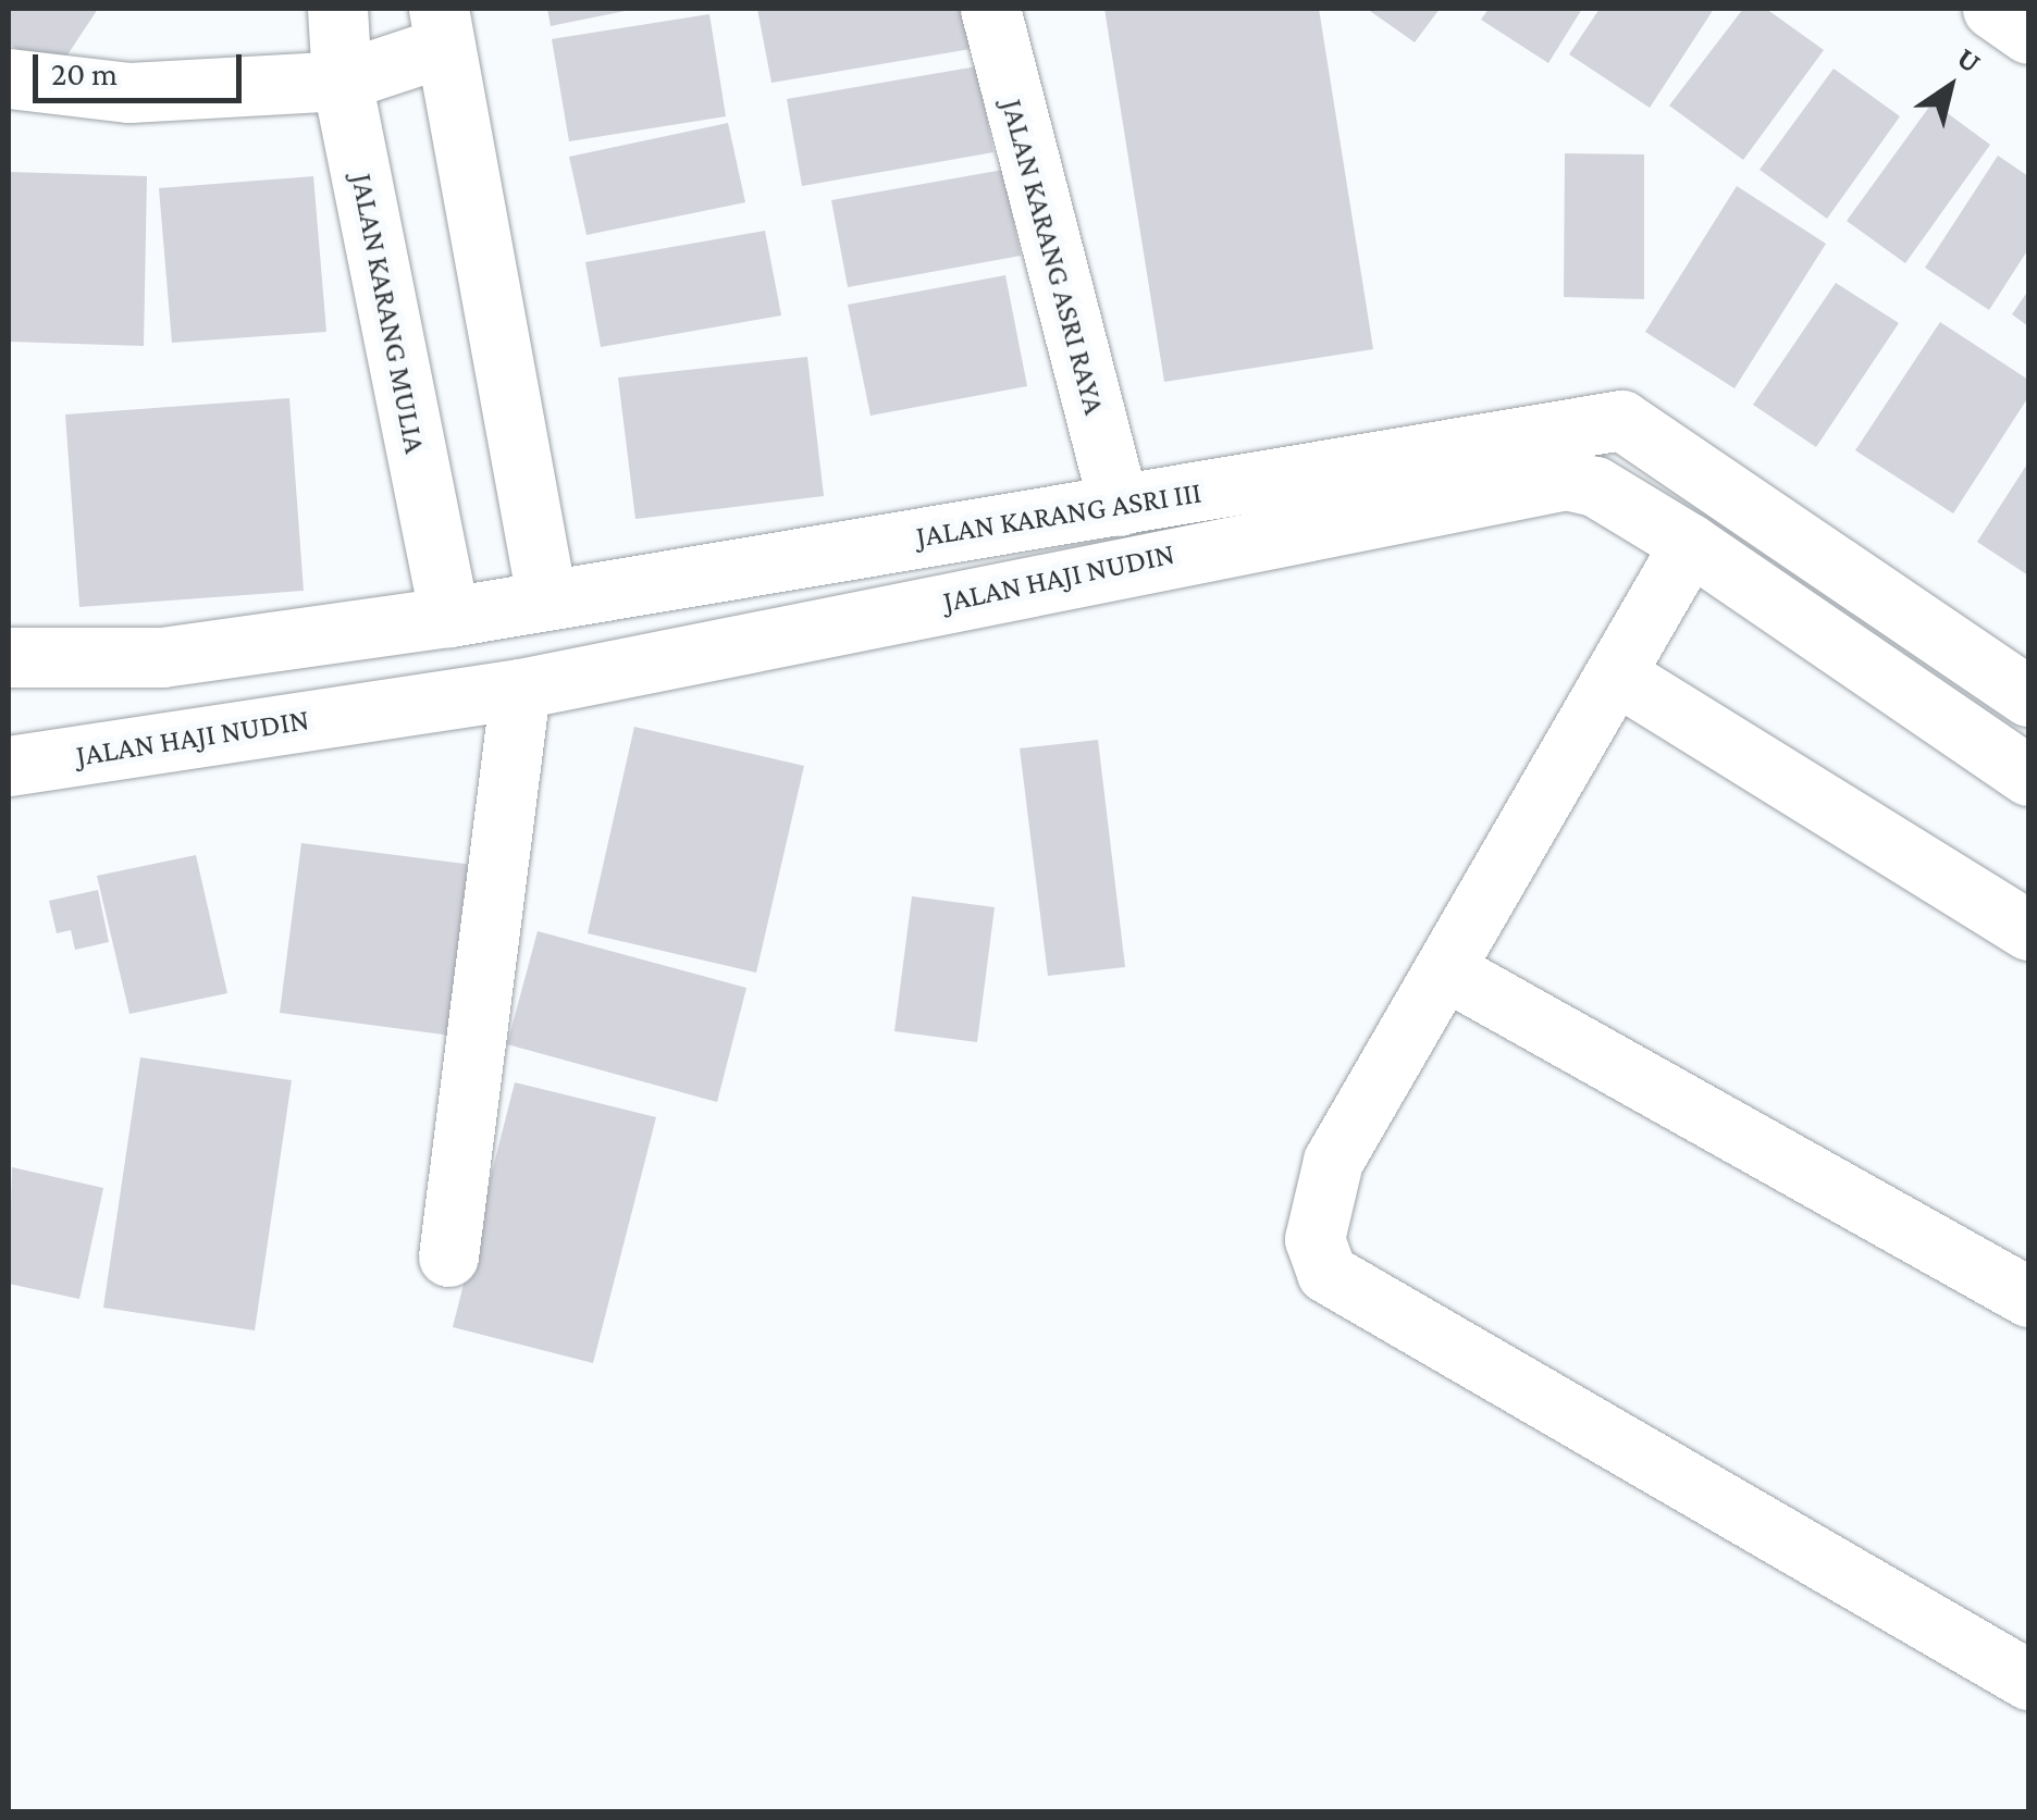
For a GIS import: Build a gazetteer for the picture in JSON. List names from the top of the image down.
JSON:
{
  "streets": {
    "street": [
      "JALAN KARANG ASRI RAYA",
      "JALAN KARANG MULIA",
      "JALAN KARANG ASRI III",
      "JALAN HAJI NUDIN"
    ]
  },
  "crossings": [
    ["JALAN KARANG ASRI RAYA", "JALAN KARANG ASRI III"],
    ["JALAN KARANG MULIA", "JALAN KARANG ASRI III"]
  ],
  "scale_bar": "20 m",
  "north": "top right"
}
